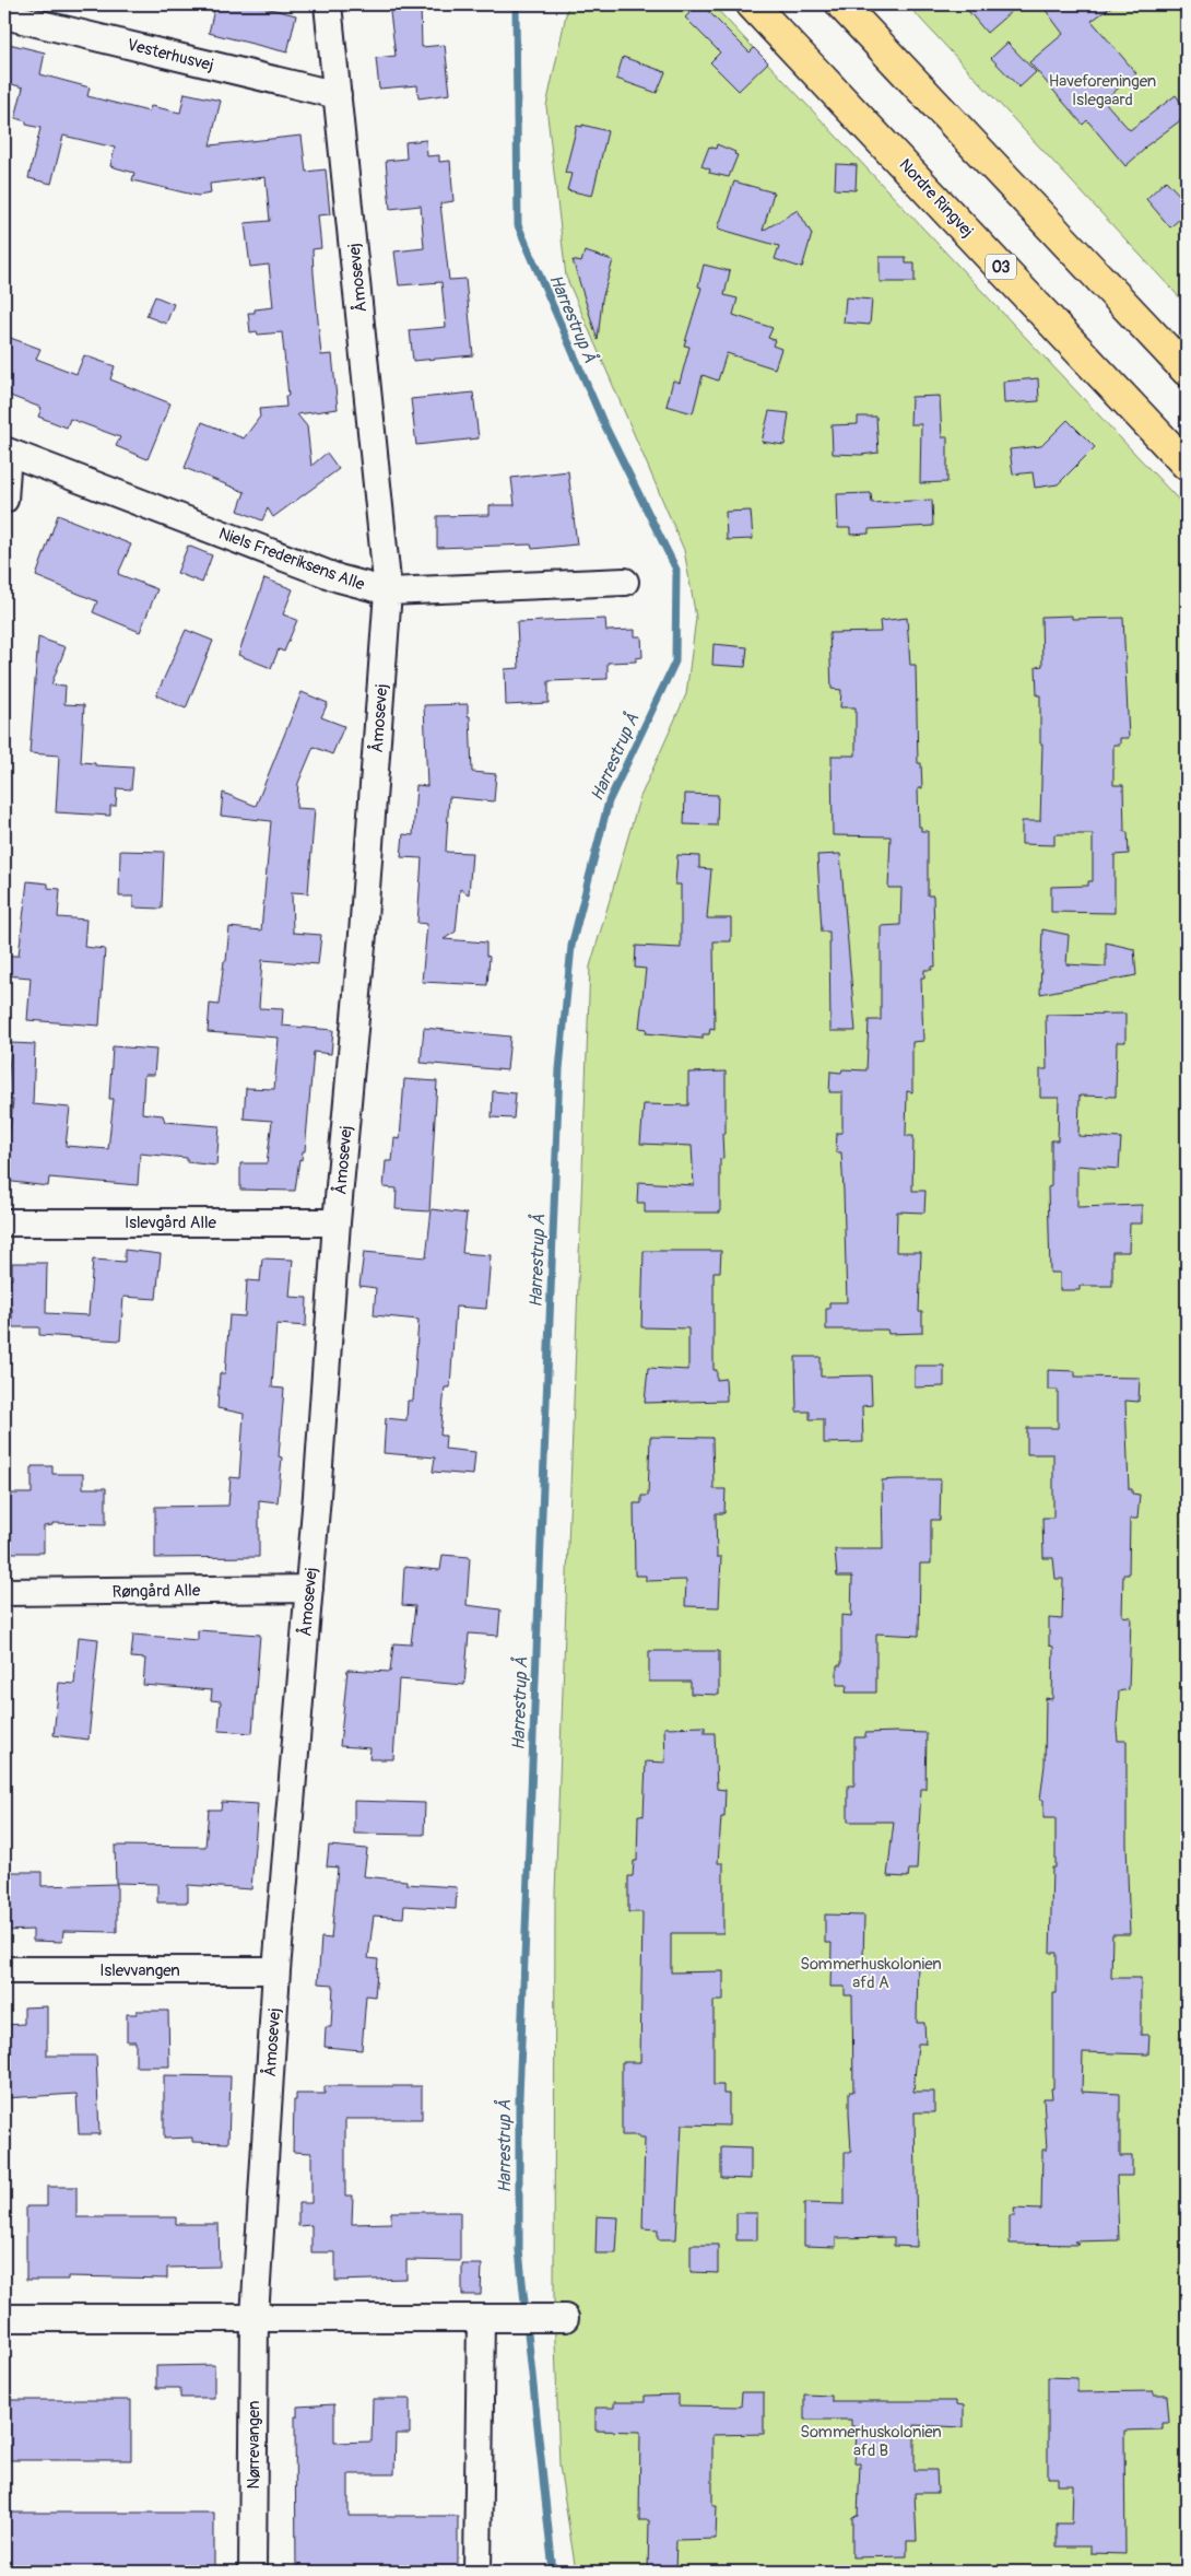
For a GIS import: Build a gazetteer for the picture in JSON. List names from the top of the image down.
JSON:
{
  "streets": {
    "main road": ["Nordre Ringvej", "O3"],
    "street": [
      "Vesterhusvej",
      "Åmosevej",
      "Niels Frederiksens Alle",
      "Islevgård Alle",
      "Røngård Alle",
      "Islevvangen",
      "Nørrevangen"
    ]
  },
  "crossings": [
    ["Vesterhusvej", "Åmosevej"],
    ["Åmosevej", "Niels Frederiksens Alle"],
    ["Åmosevej", "Islevgård Alle"],
    ["Åmosevej", "Røngård Alle"],
    ["Åmosevej", "Islevvangen"],
    ["Åmosevej", "Nørrevangen"]
  ],
  "water": ["Harrestrup Å"],
  "parks": ["Haveforeningen Islegaard", "Sommerhuskolonien afd A", "Sommerhuskolonien afd B"]
}
